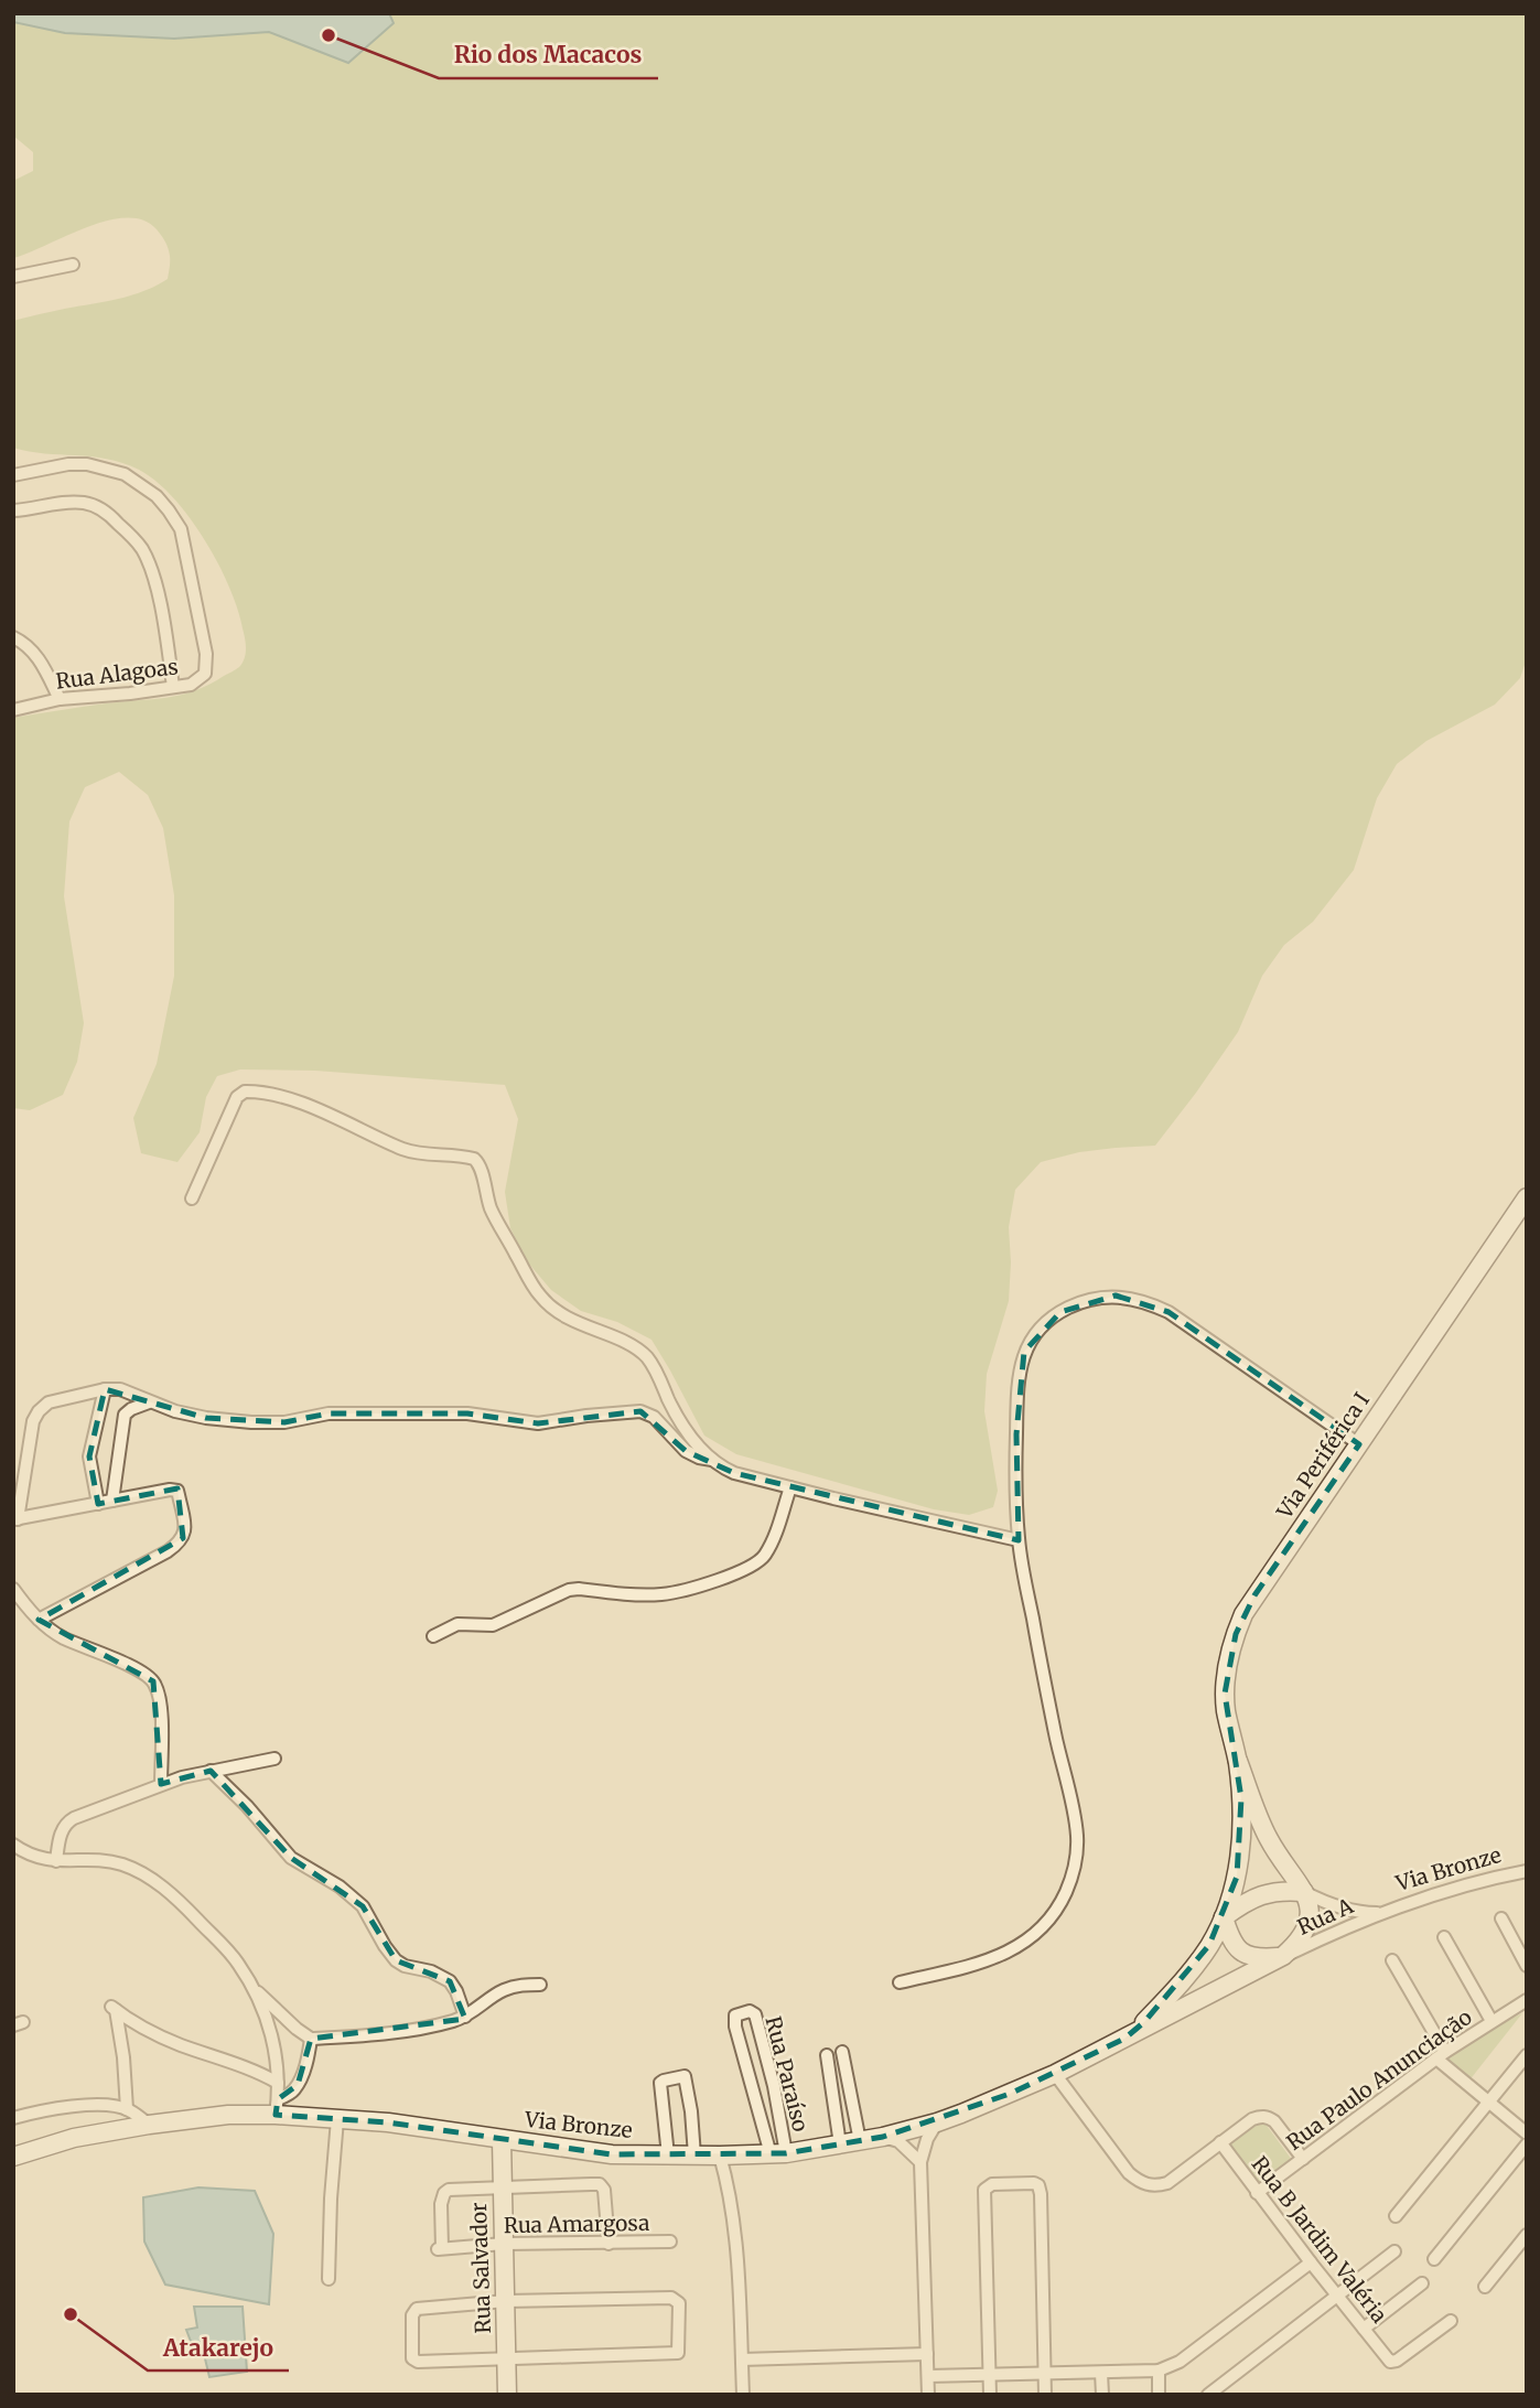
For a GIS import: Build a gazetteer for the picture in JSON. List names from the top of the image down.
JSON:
{
  "streets": {
    "main road": ["Via Periférica I", "Via Bronze", "Rua Salvador"],
    "street": [
      "Rua Alagoas",
      "Rua A",
      "Rua Paraíso",
      "Rua Paulo Anunciação",
      "Rua Amargosa",
      "Rua B Jardim Valéria"
    ]
  },
  "crossings": [
    ["Via Bronze", "Rua A"],
    ["Via Bronze", "Rua Paraíso"],
    ["Via Bronze", "Rua Salvador"],
    ["Rua Paulo Anunciação", "Rua B Jardim Valéria"],
    ["Rua Amargosa", "Rua Salvador"]
  ],
  "places": ["Rio dos Macacos", "Atakarejo"]
}
